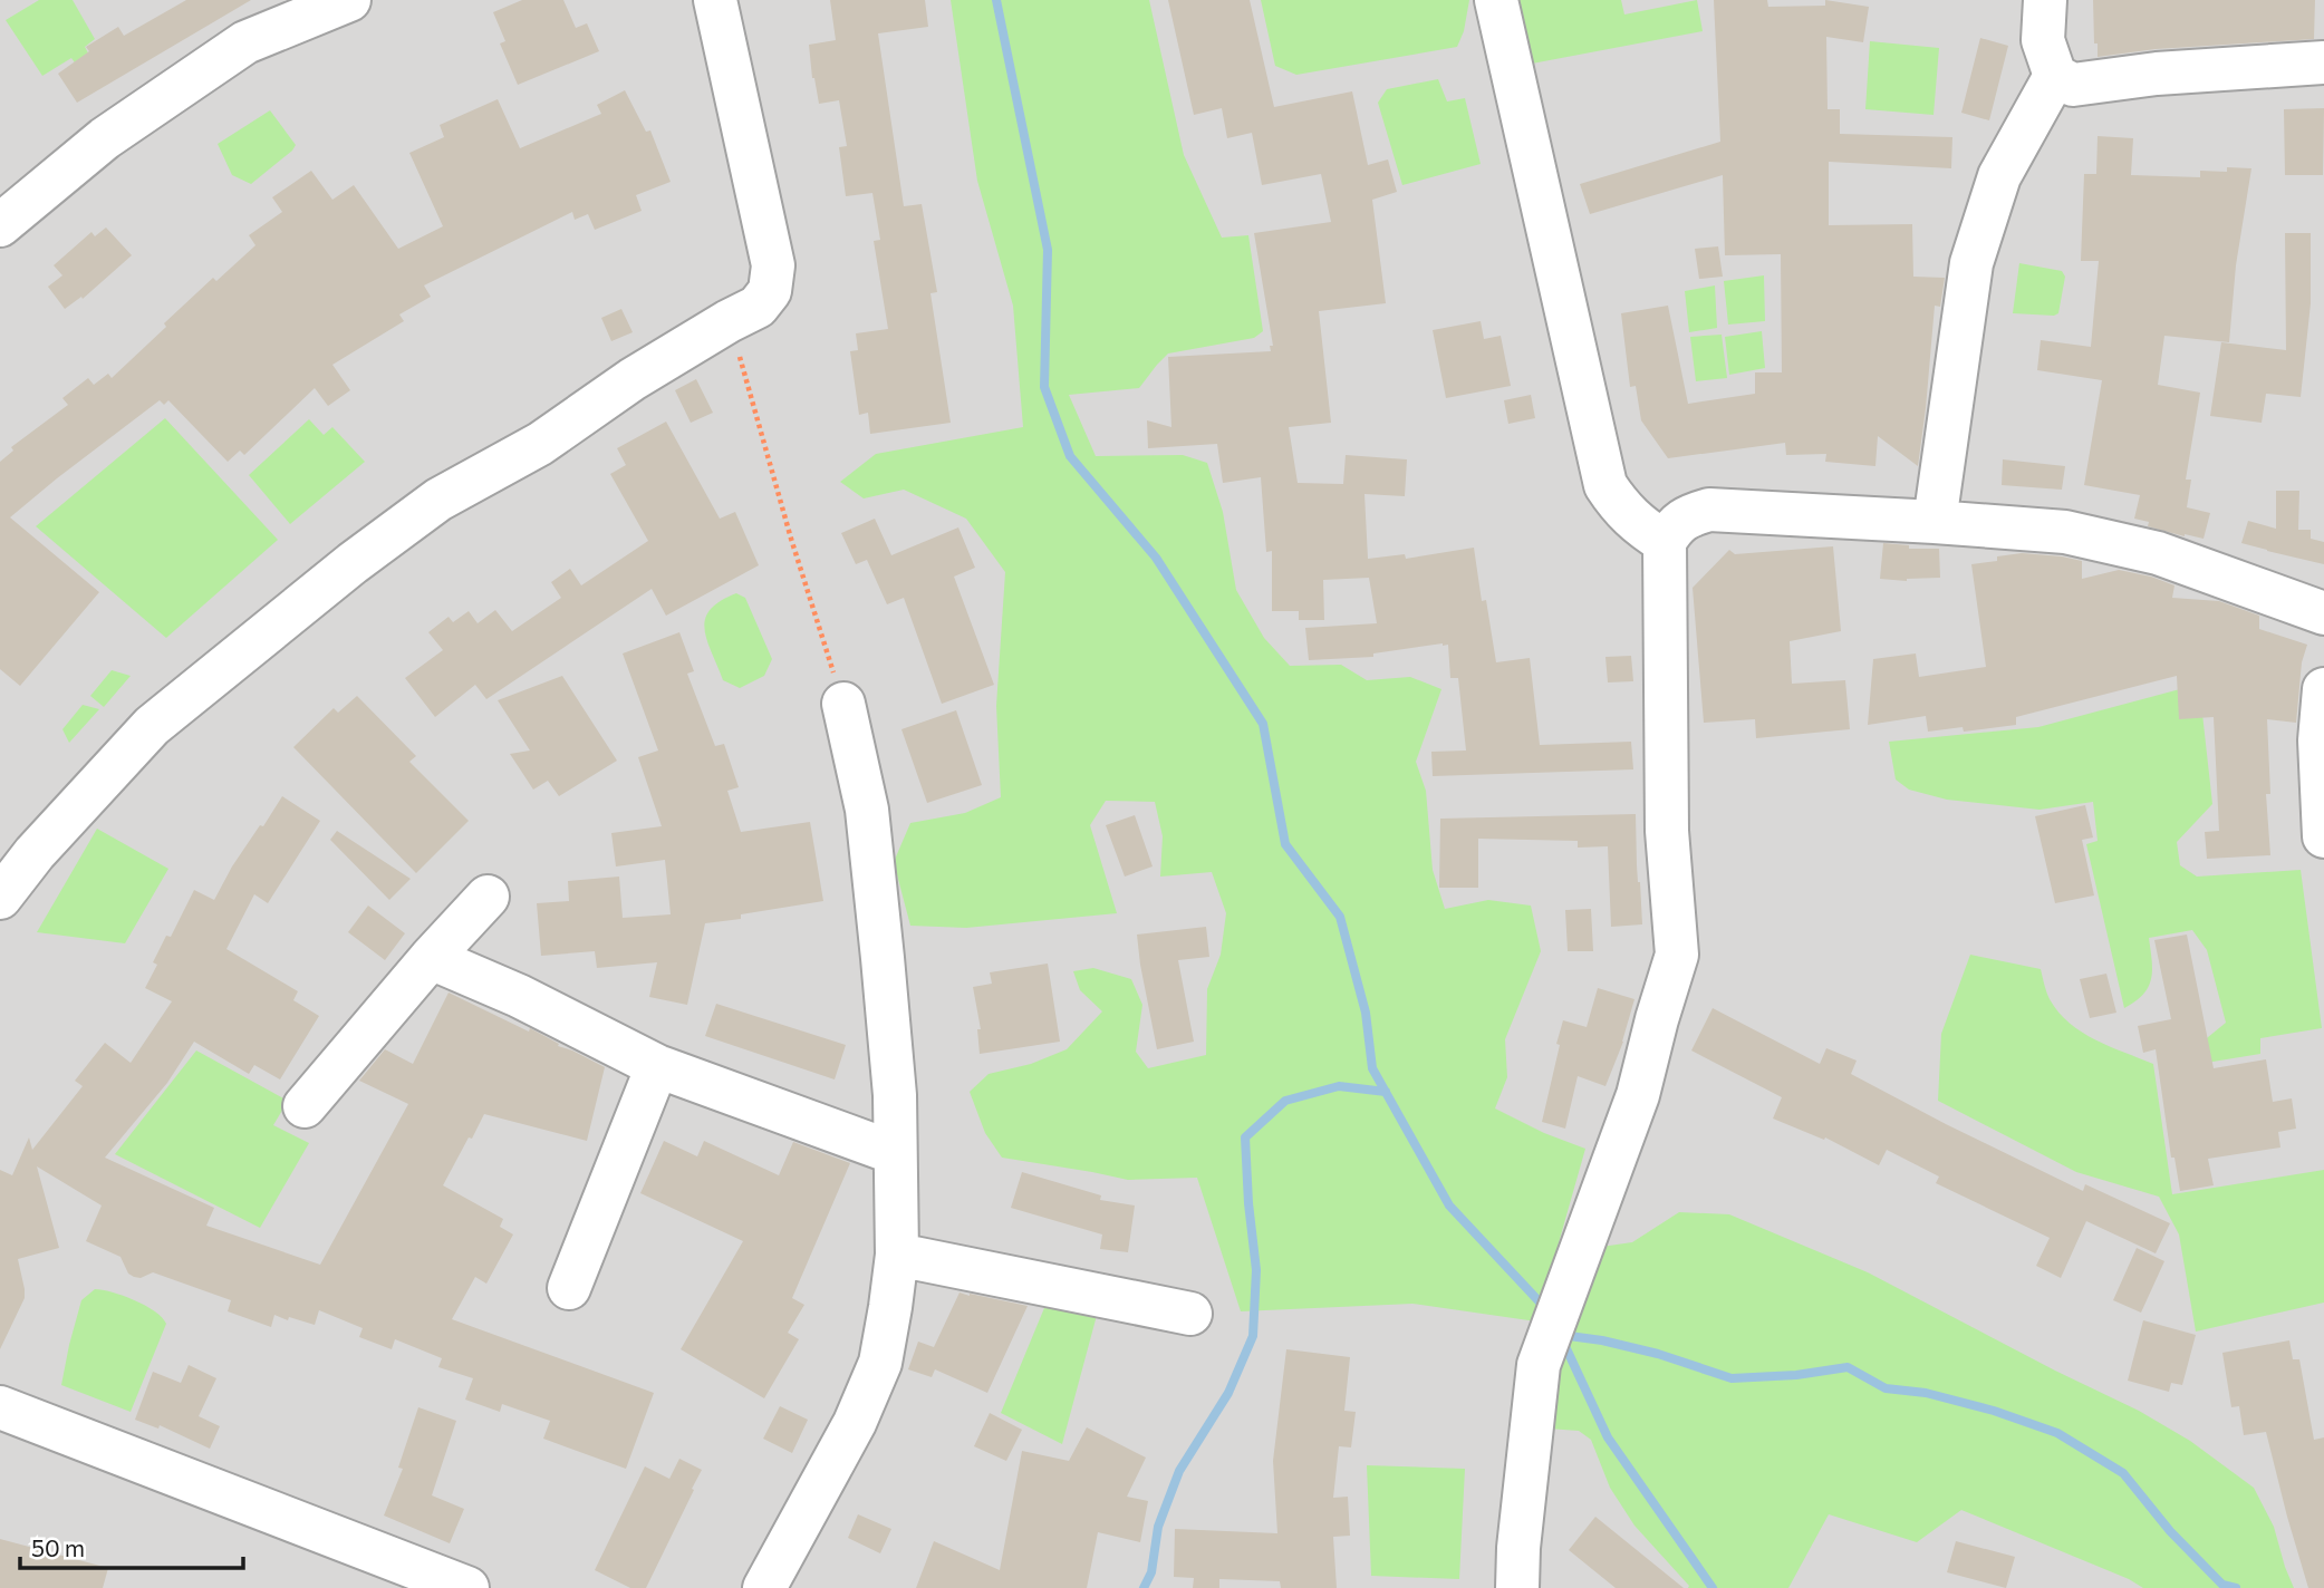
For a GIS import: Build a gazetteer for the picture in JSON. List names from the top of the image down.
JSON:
{
  "scale_bar": "50 m"
}
